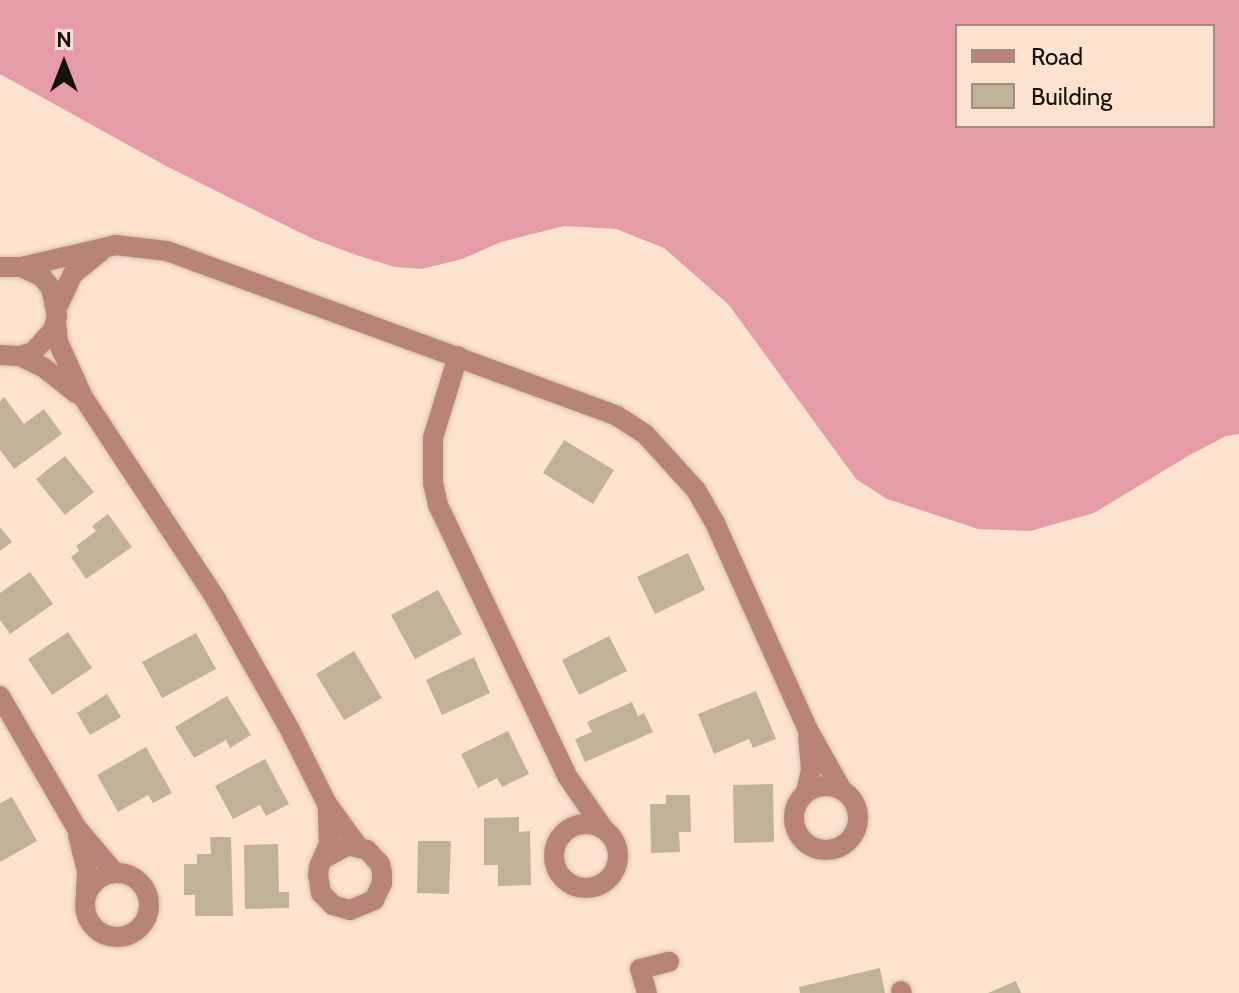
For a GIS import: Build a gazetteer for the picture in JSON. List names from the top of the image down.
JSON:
{
  "legend": ["Road", "Building"],
  "north": "top"
}
